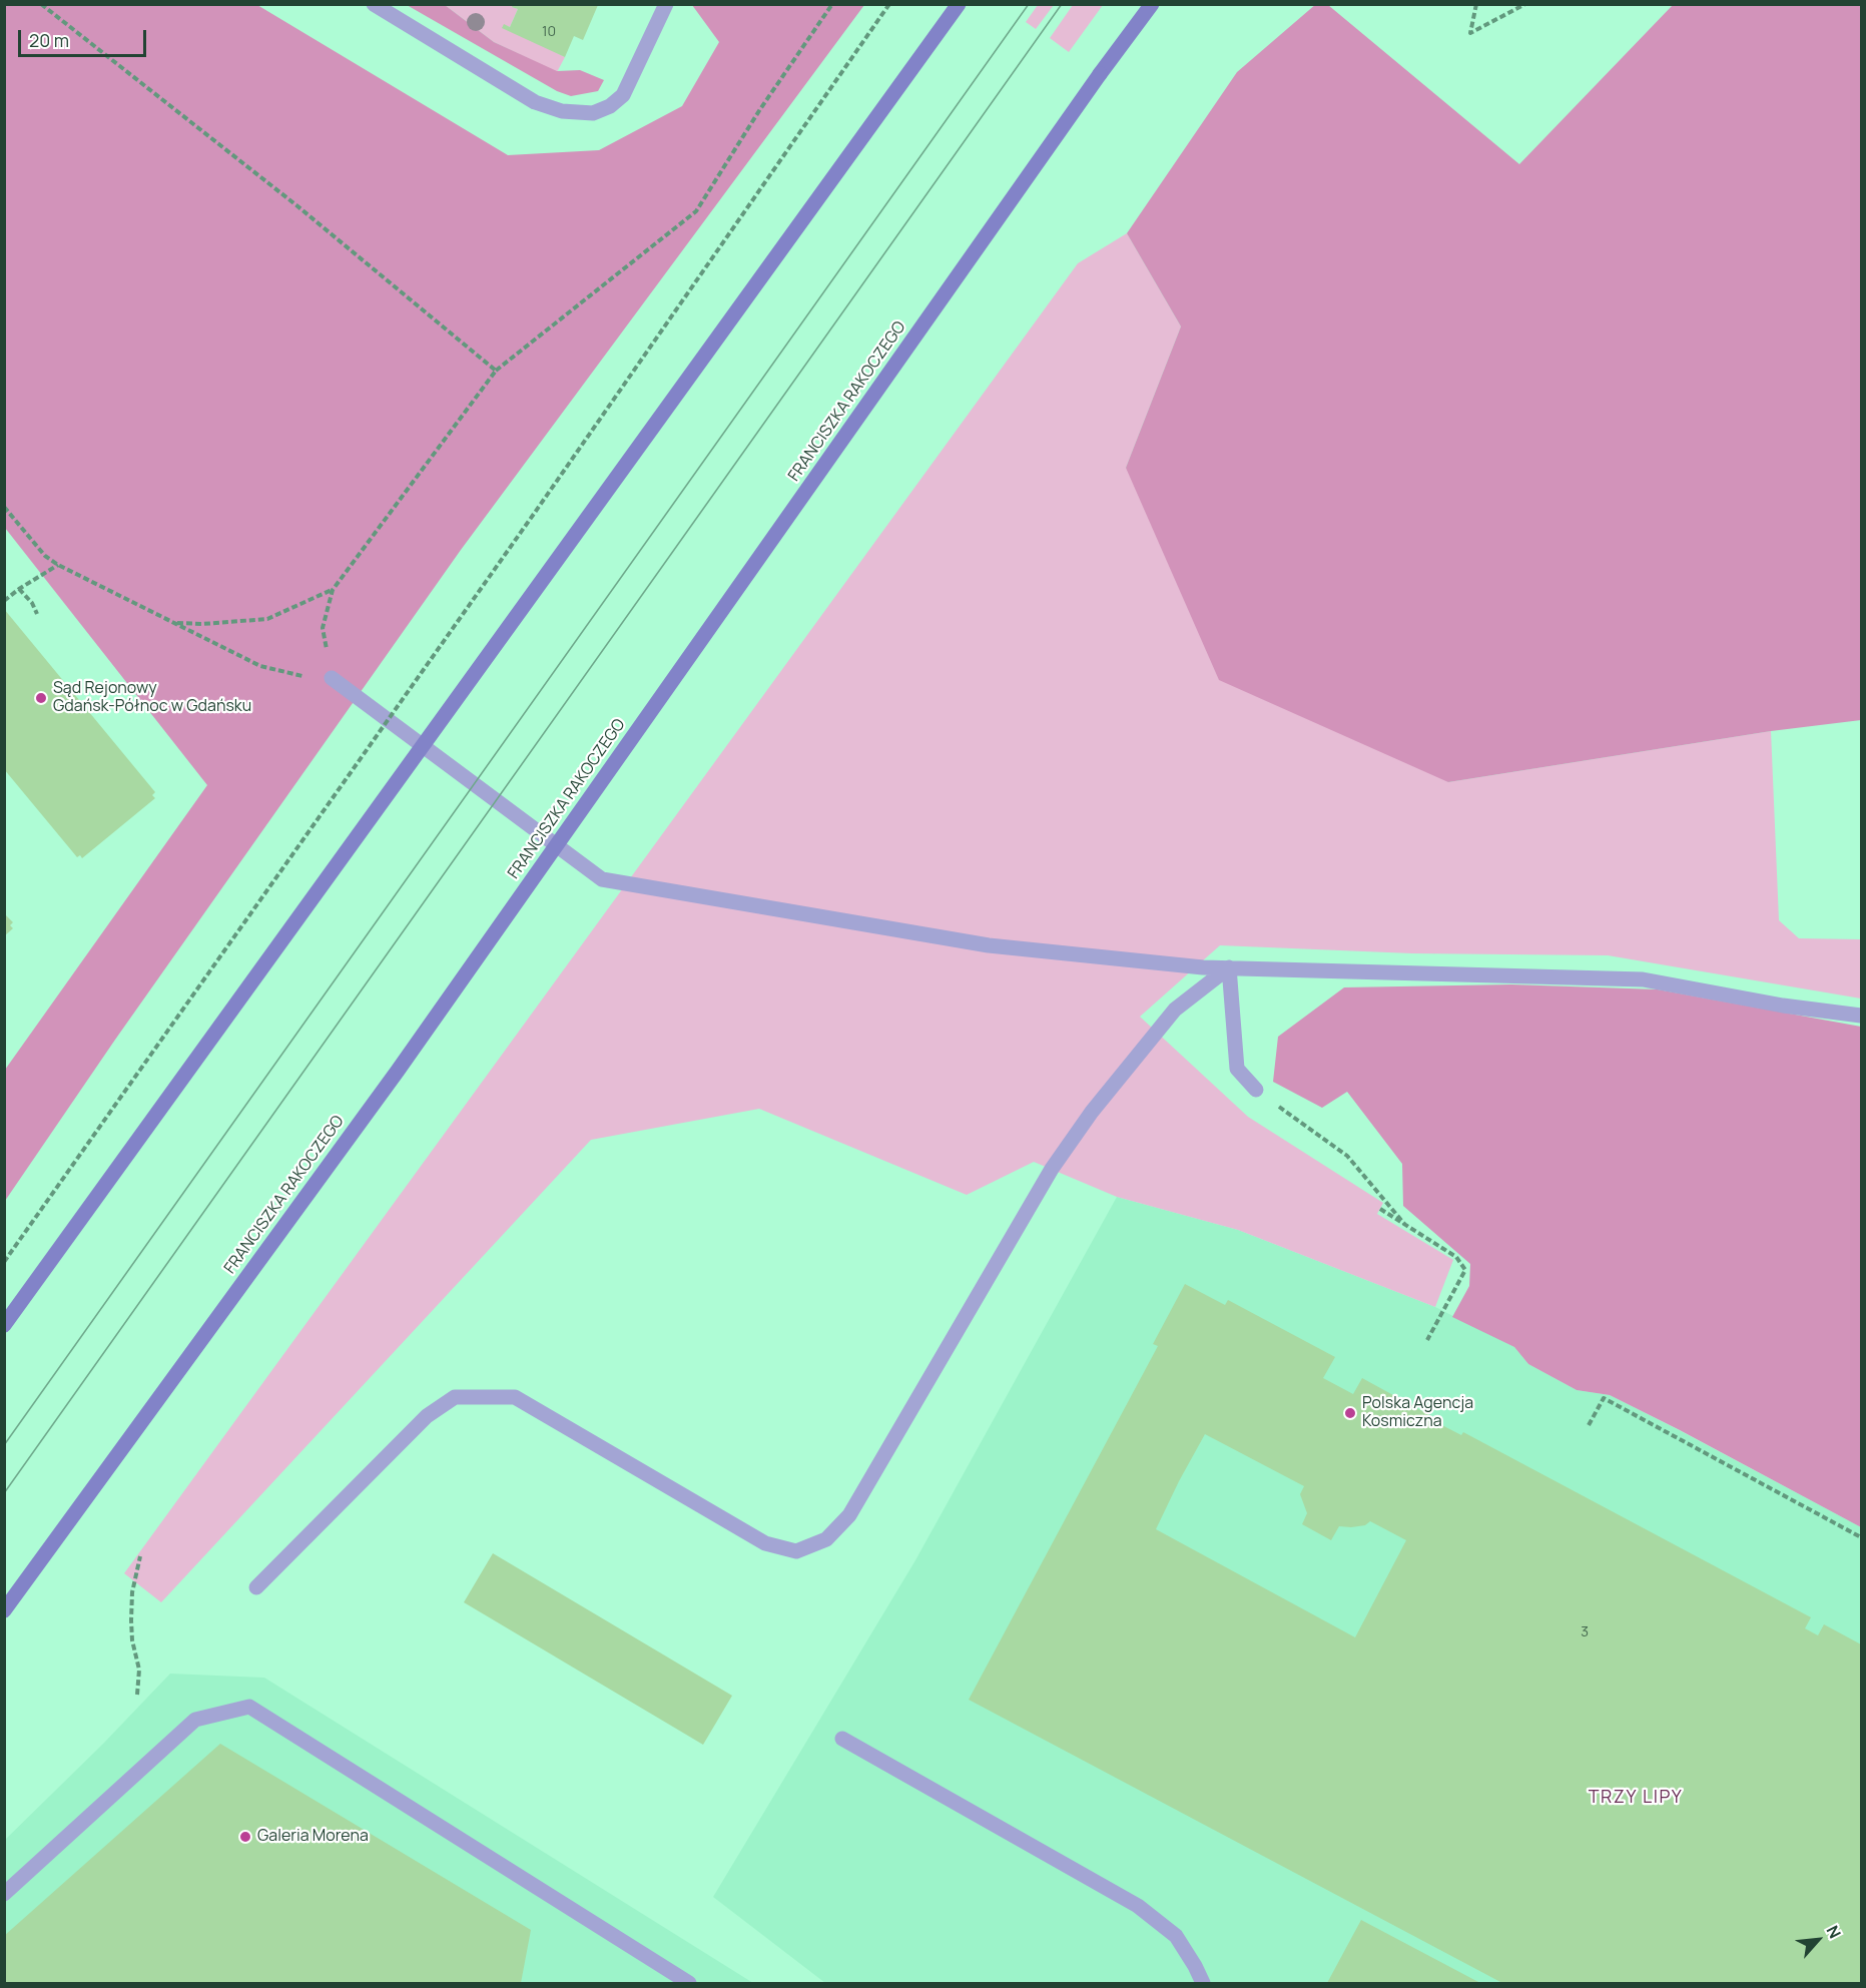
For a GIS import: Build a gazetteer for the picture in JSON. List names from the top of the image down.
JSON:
{
  "streets": {
    "main road": ["FRANCISZKA RAKOCZEGO"]
  },
  "districts": ["TRZY LIPY"],
  "places": ["Sąd Rejonowy Gdańsk-Północ w Gdańsku", "Polska Agencja Kosmiczna", "Galeria Morena"],
  "house_numbers": ["10", "3"],
  "scale_bar": "20 m",
  "north": "top right"
}
